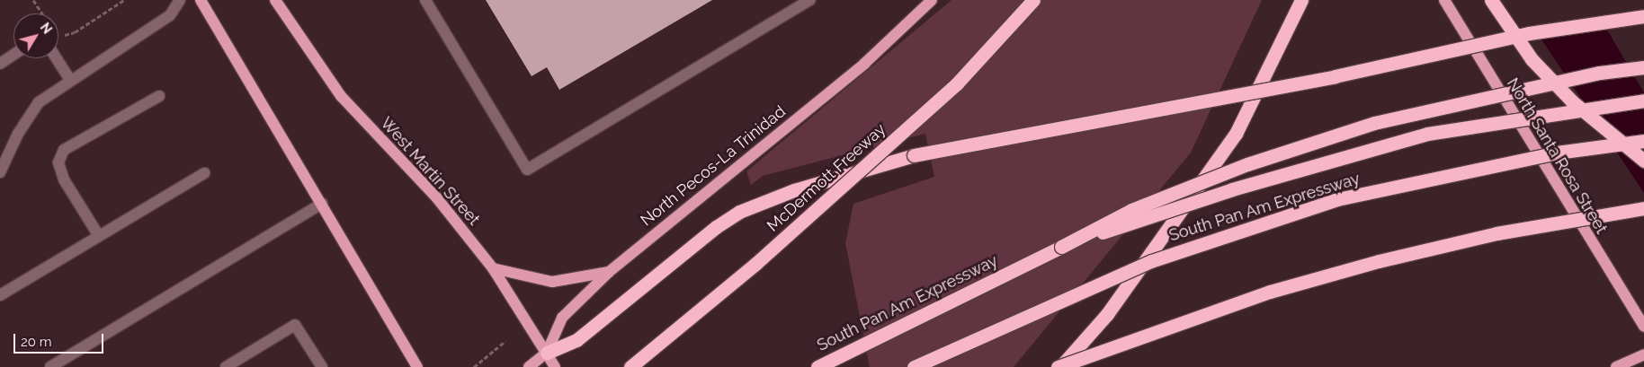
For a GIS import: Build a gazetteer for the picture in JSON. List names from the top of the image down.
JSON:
{
  "streets": {
    "highway": ["McDermott Freeway", "South Pan Am Expressway"],
    "main road": ["North Santa Rosa Street", "North Pecos-La Trinidad", "West Martin Street"]
  },
  "crossings": [
    ["North Pecos-La Trinidad", "West Martin Street"]
  ],
  "scale_bar": "20 m",
  "north": "top right"
}
